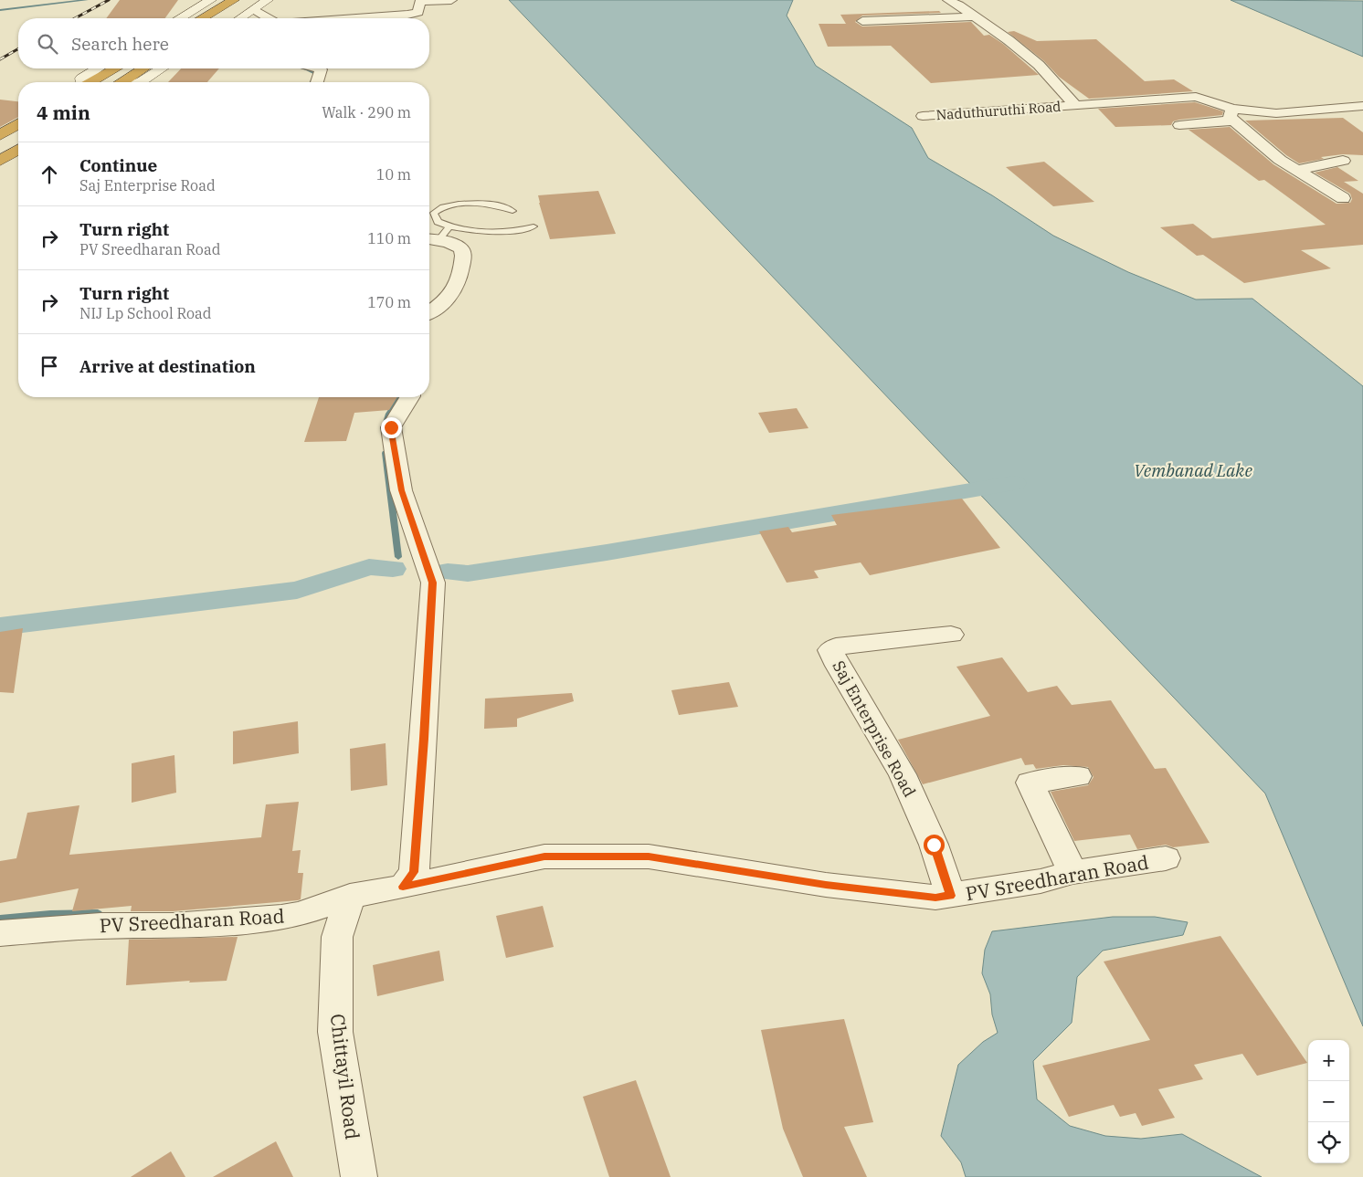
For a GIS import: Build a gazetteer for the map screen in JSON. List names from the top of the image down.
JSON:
{
  "streets": {
    "street": [
      "Naduthuruthi Road",
      "Saj Enterprise Road",
      "PV Sreedharan Road",
      "Chittayil Road"
    ]
  },
  "crossings": [
    ["Saj Enterprise Road", "PV Sreedharan Road"],
    ["PV Sreedharan Road", "Chittayil Road"]
  ],
  "water": ["Vembanad Lake"],
  "page": {
    "search": "Search here",
    "heading": ["4 min", "Walk · 290 m"],
    "list": [
      ["Continue", "Saj Enterprise Road", "10 m"],
      ["Turn right", "PV Sreedharan Road", "110 m"],
      ["Turn right", "NIJ Lp School Road", "170 m"],
      "Arrive at destination"
    ],
    "map_buttons": ["+", "−"]
  }
}
